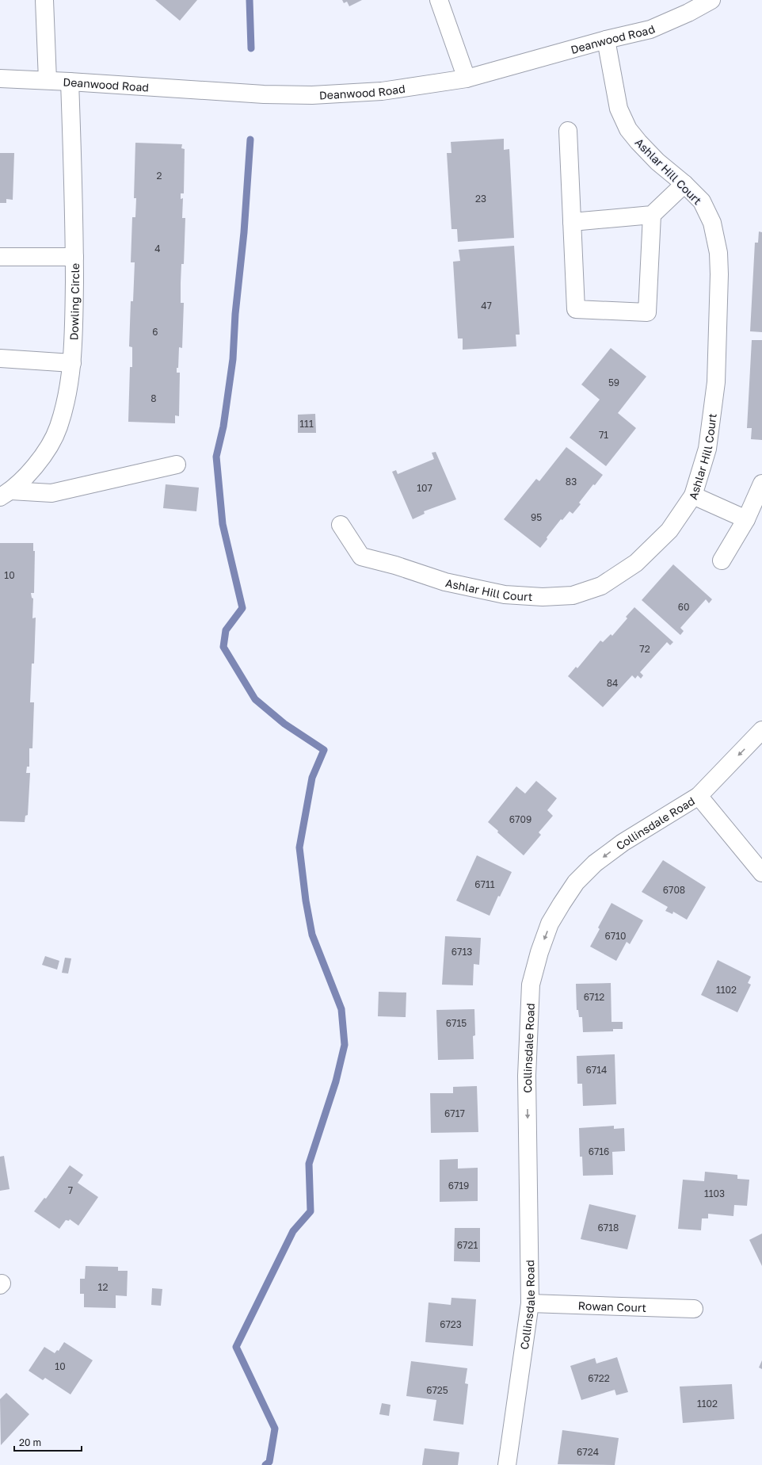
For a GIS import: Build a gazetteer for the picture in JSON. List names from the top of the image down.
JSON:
{
  "streets": {
    "street": [
      "Deanwood Road",
      "Ashlar Hill Court",
      "Dowling Circle",
      "Collinsdale Road",
      "Rowan Court"
    ]
  },
  "crossings": [
    ["Deanwood Road", "Ashlar Hill Court"],
    ["Deanwood Road", "Dowling Circle"],
    ["Collinsdale Road", "Rowan Court"]
  ],
  "one_way": ["Collinsdale Road"],
  "house_numbers": [
    "2",
    "23",
    "4",
    "47",
    "6",
    "59",
    "8",
    "111",
    "71",
    "83",
    "107",
    "95",
    "10",
    "60",
    "72",
    "84",
    "6709",
    "6711",
    "6708",
    "6710",
    "6713",
    "1102",
    "6712",
    "6715",
    "6714",
    "6717",
    "6716",
    "6719",
    "7",
    "1103",
    "6718",
    "6721",
    "12",
    "6723",
    "10",
    "6722",
    "6725",
    "1102",
    "6724"
  ],
  "scale_bar": "20 m"
}
